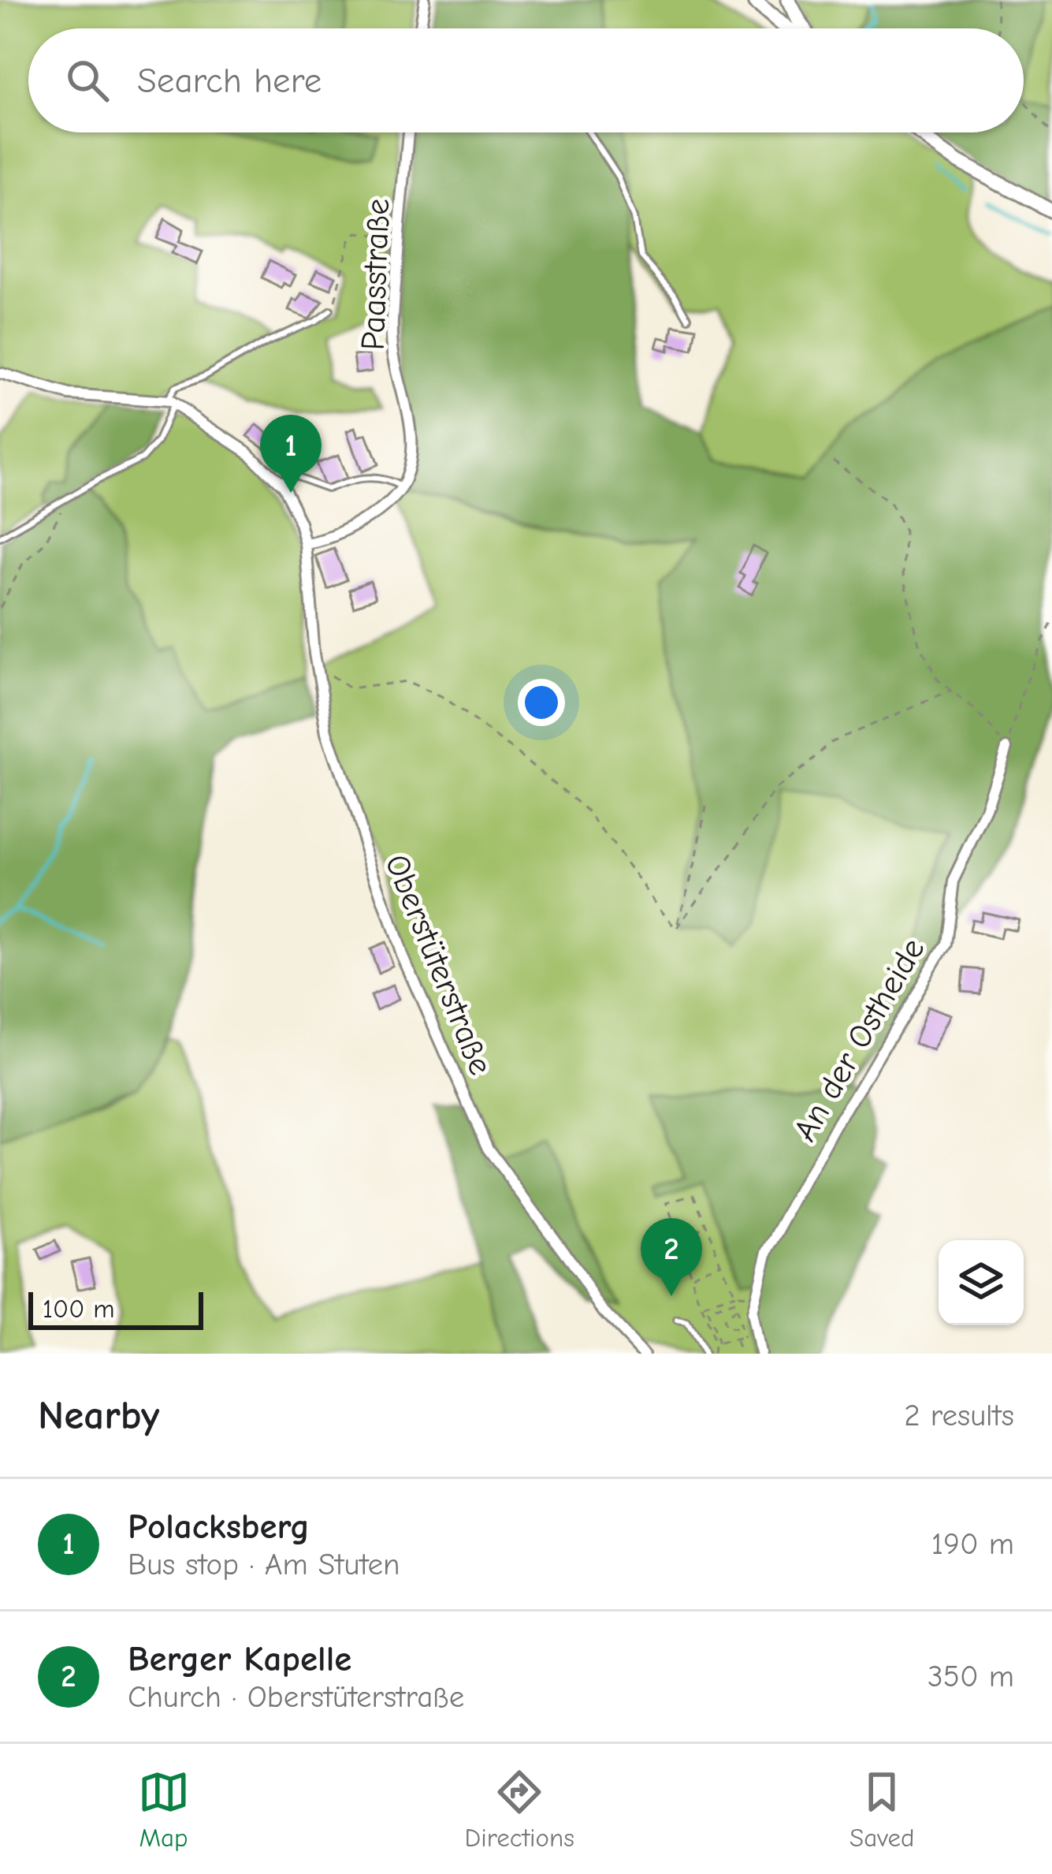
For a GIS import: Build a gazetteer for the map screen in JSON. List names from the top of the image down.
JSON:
{
  "streets": {
    "street": ["Paasstraße", "Oberstüterstraße", "An der Ostheide"]
  },
  "scale_bar": "100 m",
  "page": {
    "search": "Search here",
    "pins": ["1", "2"],
    "scale": "100 m",
    "heading": ["Nearby", "2 results"],
    "list": [
      {
        "mark": "1",
        "name": "Polacksberg",
        "note": "Bus stop · Am Stuten",
        "value": "190 m"
      },
      {
        "mark": "2",
        "name": "Berger Kapelle",
        "note": "Church · Oberstüterstraße",
        "value": "350 m"
      }
    ],
    "nav": ["Map", "Directions", "Saved"]
  }
}
